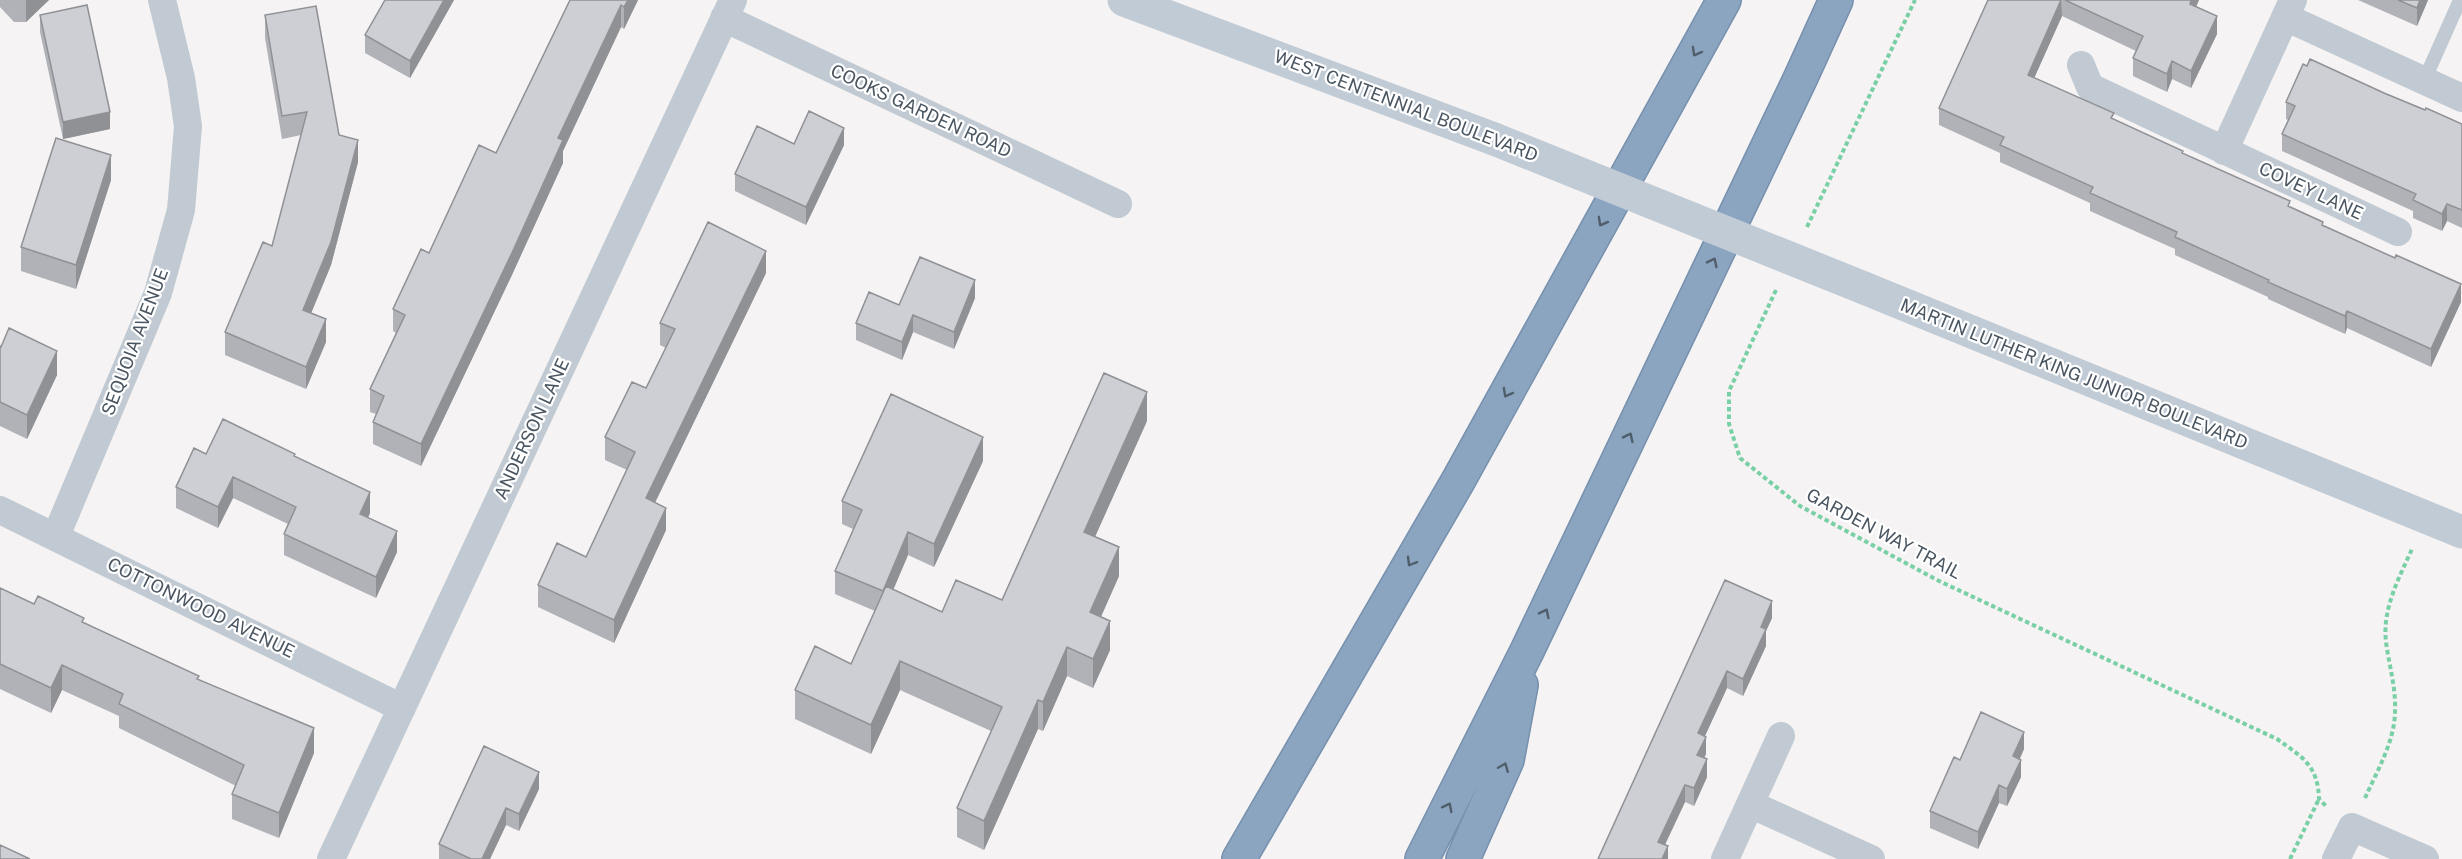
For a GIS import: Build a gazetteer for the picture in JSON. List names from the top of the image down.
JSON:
{
  "streets": {
    "main road": ["WEST CENTENNIAL BOULEVARD", "MARTIN LUTHER KING JUNIOR BOULEVARD"],
    "street": [
      "COOKS GARDEN ROAD",
      "COVEY LANE",
      "SEQUOIA AVENUE",
      "ANDERSON LANE",
      "COTTONWOOD AVENUE"
    ],
    "path": ["GARDEN WAY TRAIL"]
  },
  "crossings": [
    ["WEST CENTENNIAL BOULEVARD", "MARTIN LUTHER KING JUNIOR BOULEVARD"],
    ["COOKS GARDEN ROAD", "ANDERSON LANE"],
    ["SEQUOIA AVENUE", "COTTONWOOD AVENUE"],
    ["ANDERSON LANE", "COTTONWOOD AVENUE"]
  ]
}
